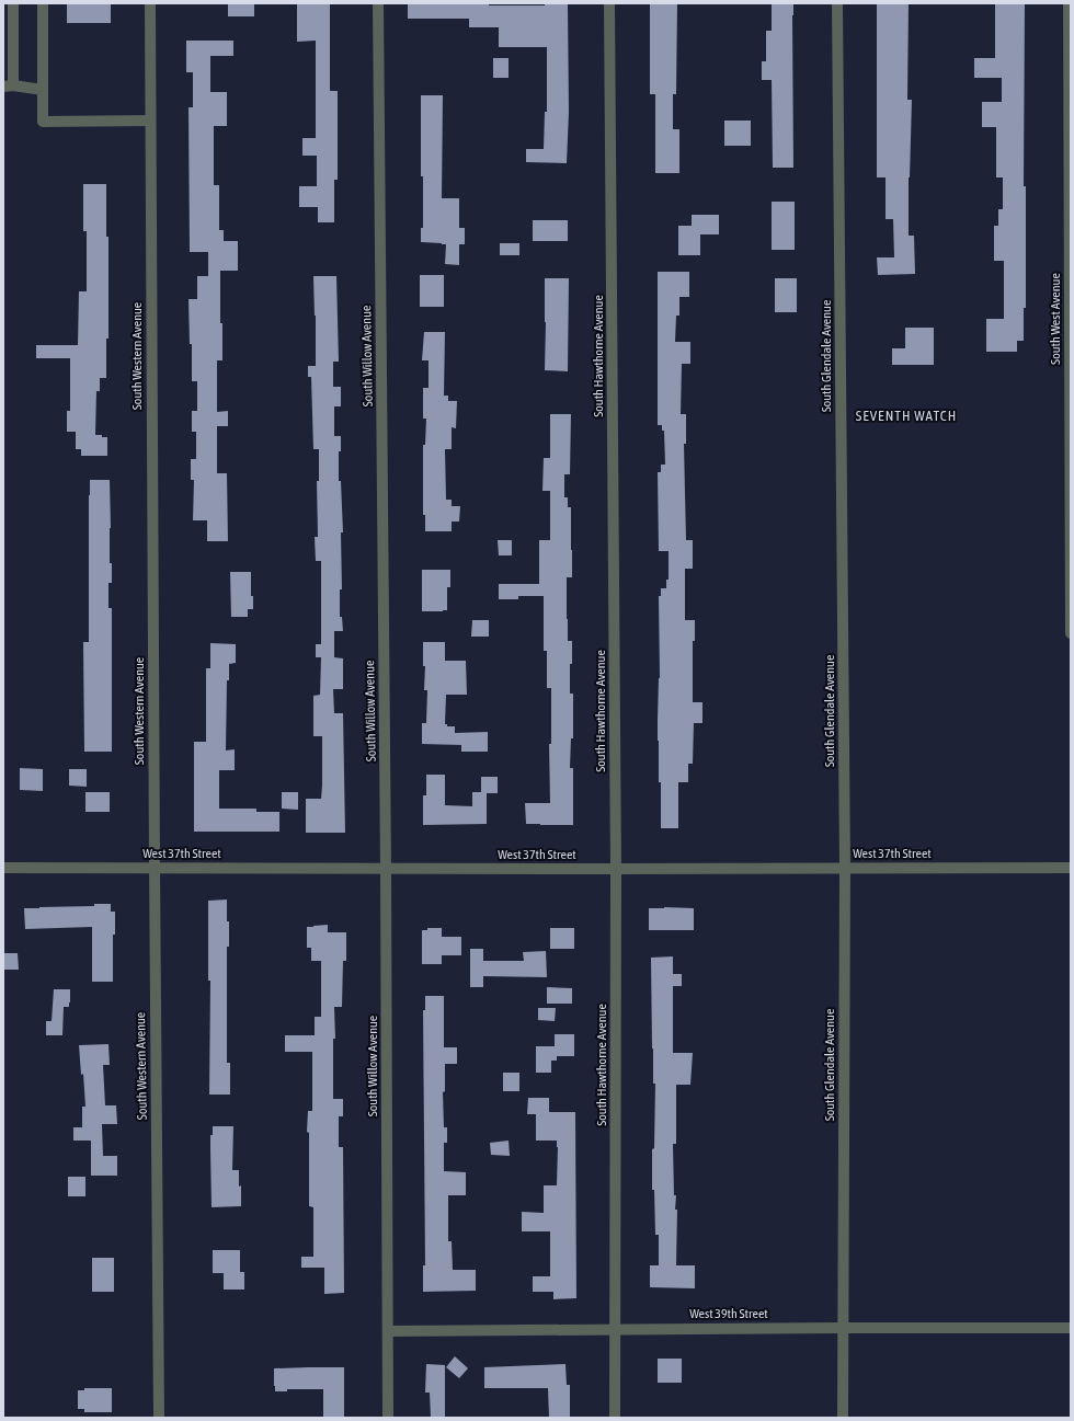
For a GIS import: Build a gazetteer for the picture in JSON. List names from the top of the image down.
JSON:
{
  "streets": {
    "street": [
      "South West Avenue",
      "South Western Avenue",
      "South Willow Avenue",
      "South Hawthorne Avenue",
      "South Glendale Avenue",
      "West 37th Street",
      "West 39th Street"
    ]
  },
  "crossings": [
    ["South Western Avenue", "West 37th Street"],
    ["South Willow Avenue", "West 37th Street"],
    ["South Willow Avenue", "West 39th Street"],
    ["South Hawthorne Avenue", "West 37th Street"],
    ["South Hawthorne Avenue", "West 39th Street"],
    ["South Glendale Avenue", "West 37th Street"],
    ["South Glendale Avenue", "West 39th Street"]
  ],
  "districts": ["SEVENTH WATCH"]
}
